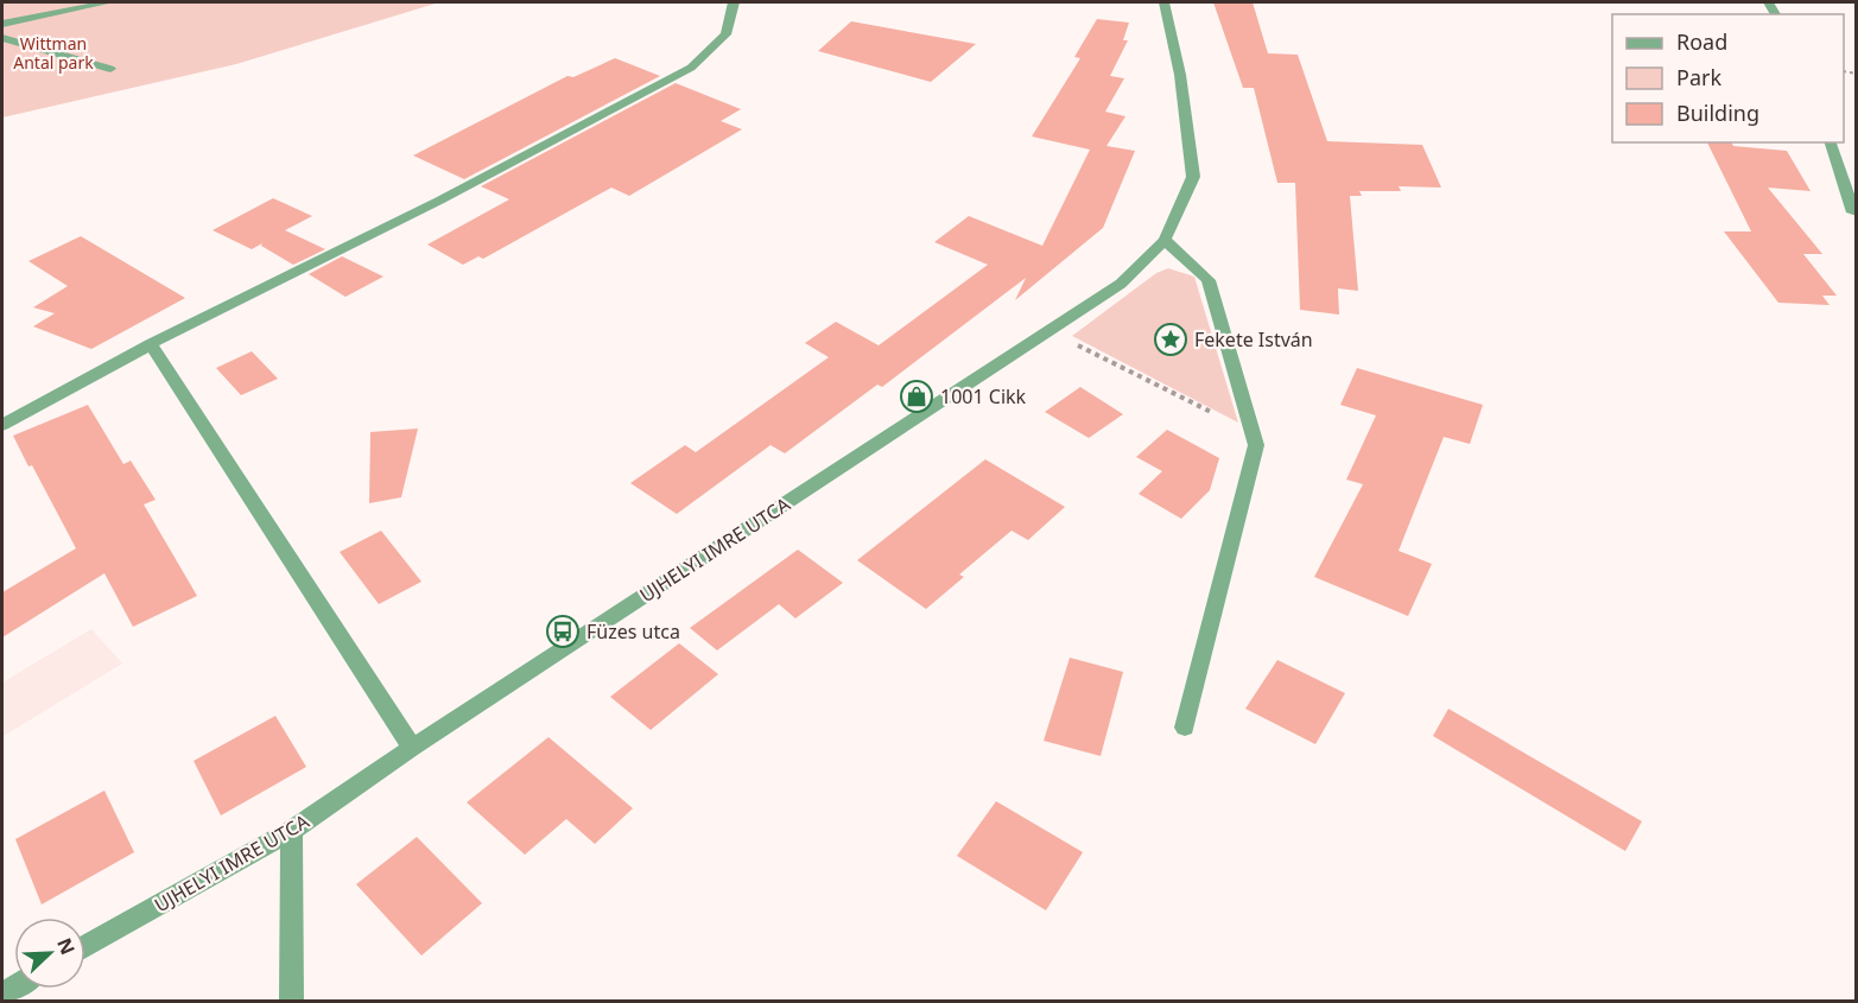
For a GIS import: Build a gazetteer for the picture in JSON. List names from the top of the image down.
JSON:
{
  "streets": {
    "street": ["UJHELYI IMRE UTCA"]
  },
  "parks": ["Wittman Antal park"],
  "places": {
    "place": ["Fekete István"],
    "shop": ["1001 Cikk"],
    "bus stop": ["Füzes utca"]
  },
  "legend": ["Road", "Park", "Building"],
  "north": "top right"
}
